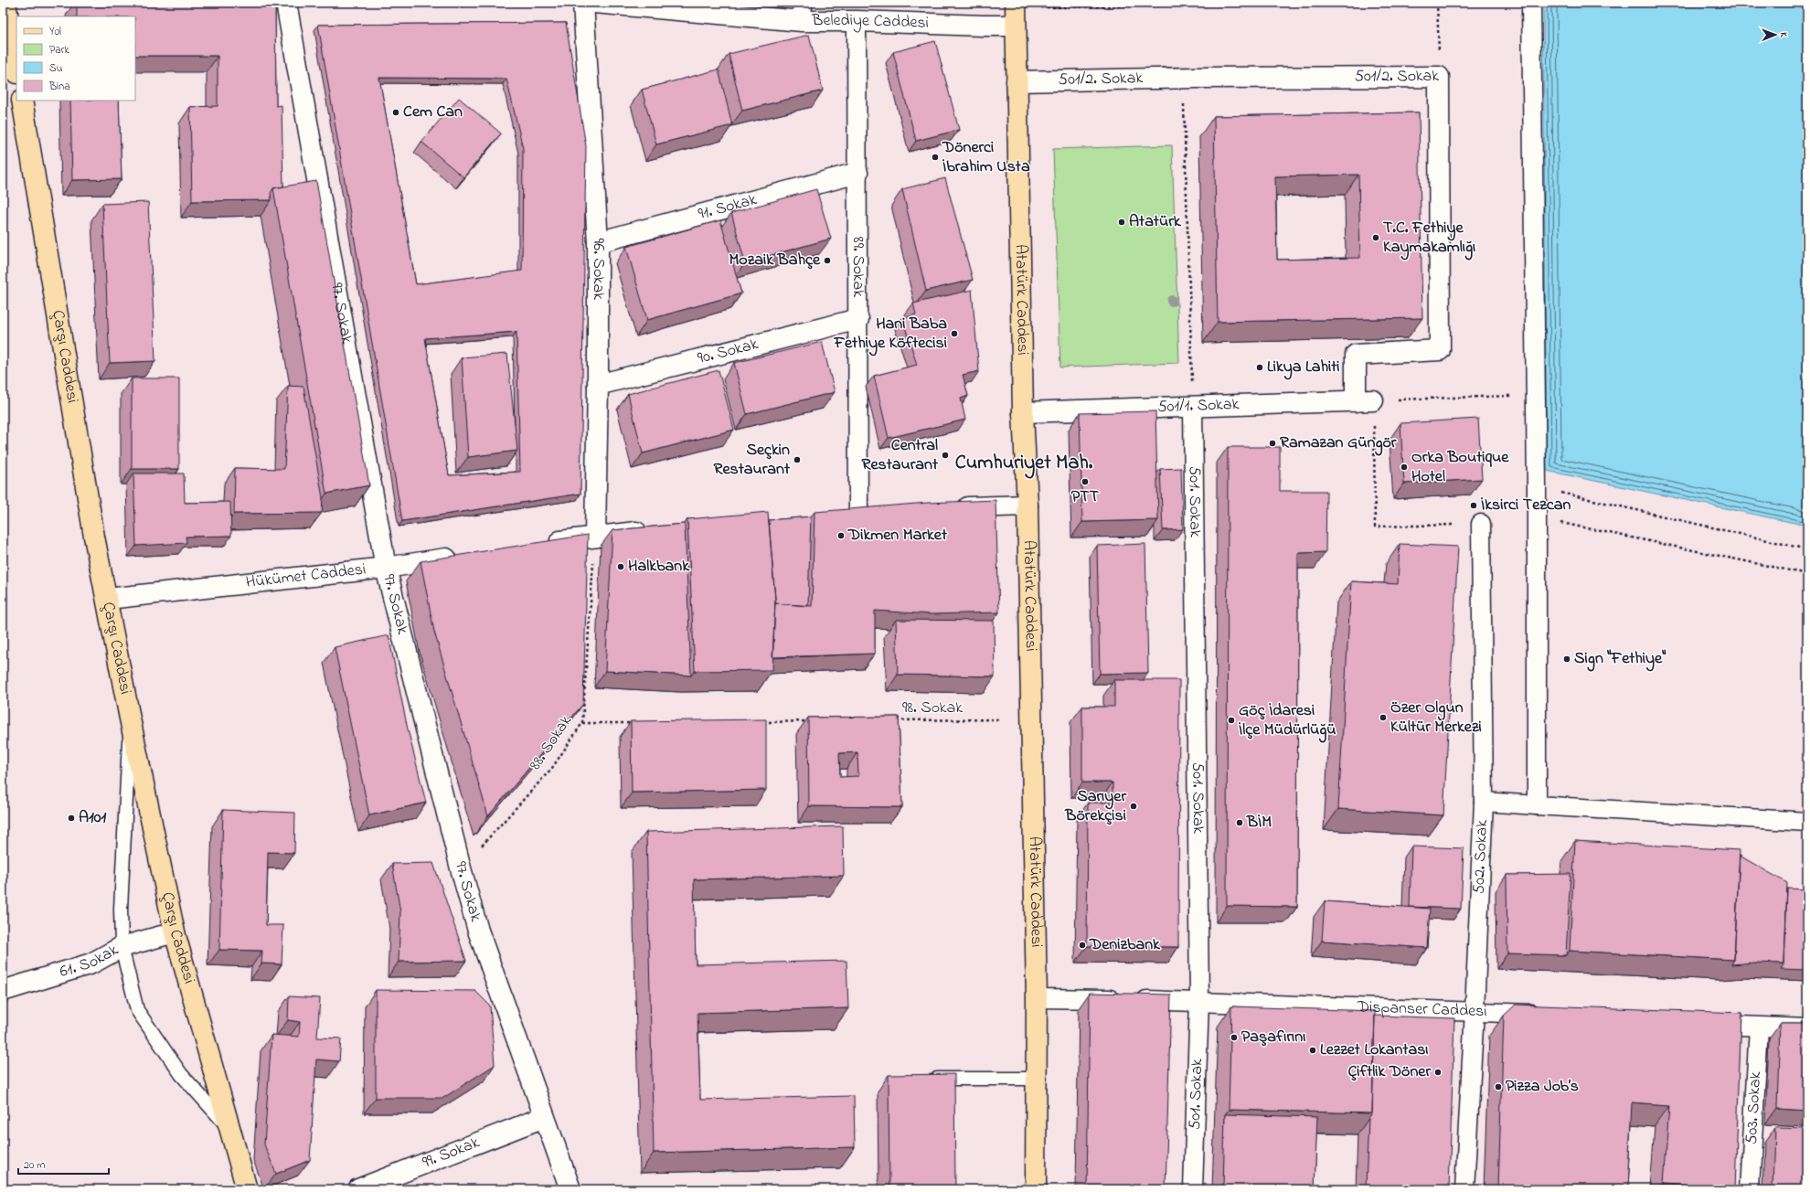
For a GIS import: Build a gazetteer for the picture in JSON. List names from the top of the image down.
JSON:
{
  "streets": {
    "main road": ["Atatürk Caddesi", "Çarşı Caddesi"],
    "street": [
      "Belediye Caddesi",
      "501/2. Sokak",
      "91. Sokak",
      "89. Sokak",
      "96. Sokak",
      "97. Sokak",
      "90. Sokak",
      "501/1. Sokak",
      "501. Sokak",
      "Hükümet Caddesi",
      "502. Sokak",
      "61. Sokak",
      "Dispanser Caddesi",
      "503. Sokak",
      "99. Sokak"
    ],
    "path": ["98. Sokak", "88. Sokak"]
  },
  "crossings": [
    ["Belediye Caddesi", "89. Sokak"],
    ["Belediye Caddesi", "Atatürk Caddesi"],
    ["501/2. Sokak", "Atatürk Caddesi"],
    ["501/2. Sokak", "501/1. Sokak"],
    ["91. Sokak", "89. Sokak"],
    ["91. Sokak", "96. Sokak"],
    ["89. Sokak", "90. Sokak"],
    ["96. Sokak", "90. Sokak"],
    ["96. Sokak", "88. Sokak"],
    ["Atatürk Caddesi", "501/1. Sokak"],
    ["Atatürk Caddesi", "Dispanser Caddesi"],
    ["97. Sokak", "Hükümet Caddesi"],
    ["97. Sokak", "88. Sokak"],
    ["97. Sokak", "99. Sokak"],
    ["Çarşı Caddesi", "Hükümet Caddesi"],
    ["Çarşı Caddesi", "61. Sokak"],
    ["501/1. Sokak", "501. Sokak"],
    ["501. Sokak", "Dispanser Caddesi"],
    ["502. Sokak", "Dispanser Caddesi"]
  ],
  "districts": ["Cumhuriyet Mah."],
  "places": [
    "Cem Can",
    "Dönerci İbrahim Usta",
    "Atatürk",
    "T.C. Fethiye Kaymakamlığı",
    "Mozaik Bahçe",
    "Hani Baba Fethiye Köftecisi",
    "Likya Lahiti",
    "Ramazan Güngör",
    "Central Restaurant",
    "Seçkin Restaurant",
    "Orka Boutique Hotel",
    "PTT",
    "İksirci Tezcan",
    "Dikmen Market",
    "Halkbank",
    "Sign \"Fethiye\"",
    "Özer Olgun Kültür Merkezi",
    "Göç İdaresi İlçe Müdürlüğü",
    "Sarıyer Börekçisi",
    "A101",
    "BİM",
    "Denizbank",
    "Paşafırını",
    "Lezzet Lokantası",
    "Çiftlik Döner",
    "Pizza Job’s"
  ],
  "legend": [
    "Yol",
    "Park",
    "Su",
    "Bina"
  ],
  "scale_bar": "20 m",
  "north": "right"
}
